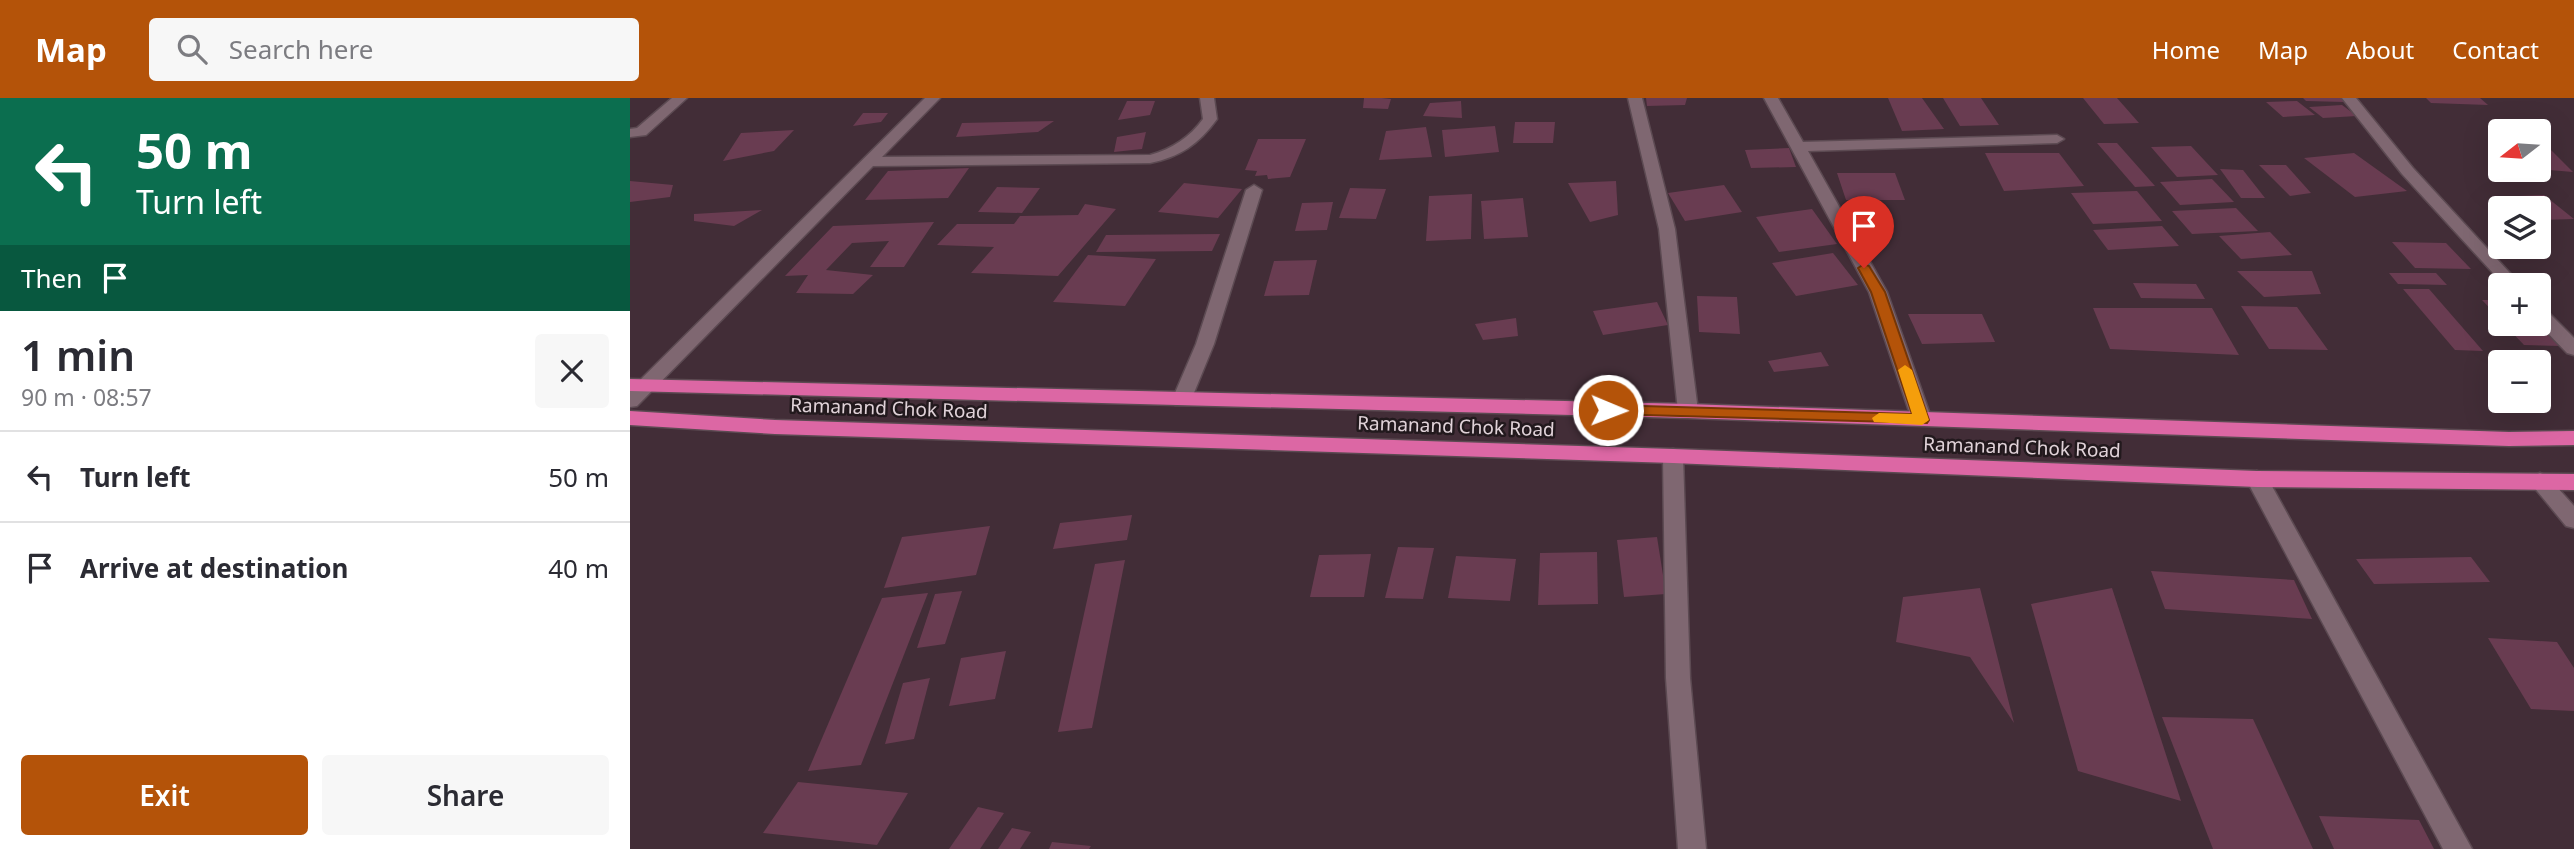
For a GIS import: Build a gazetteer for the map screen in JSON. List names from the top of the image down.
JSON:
{
  "streets": {
    "highway": ["Ramanand Chok Road"]
  },
  "north": "left",
  "page": {
    "header": "Map",
    "search": "Search here",
    "nav": [
      "Home",
      "Map",
      "About",
      "Contact"
    ],
    "turn": ["50 m", "Turn left"],
    "map_buttons": ["+", "−"],
    "then": "Then",
    "heading": ["1 min", "90 m · 08:57"],
    "list": [
      {
        "name": "Turn left",
        "value": "50 m"
      },
      {
        "name": "Arrive at destination",
        "value": "40 m"
      }
    ],
    "buttons": ["Exit", "Share"]
  }
}
